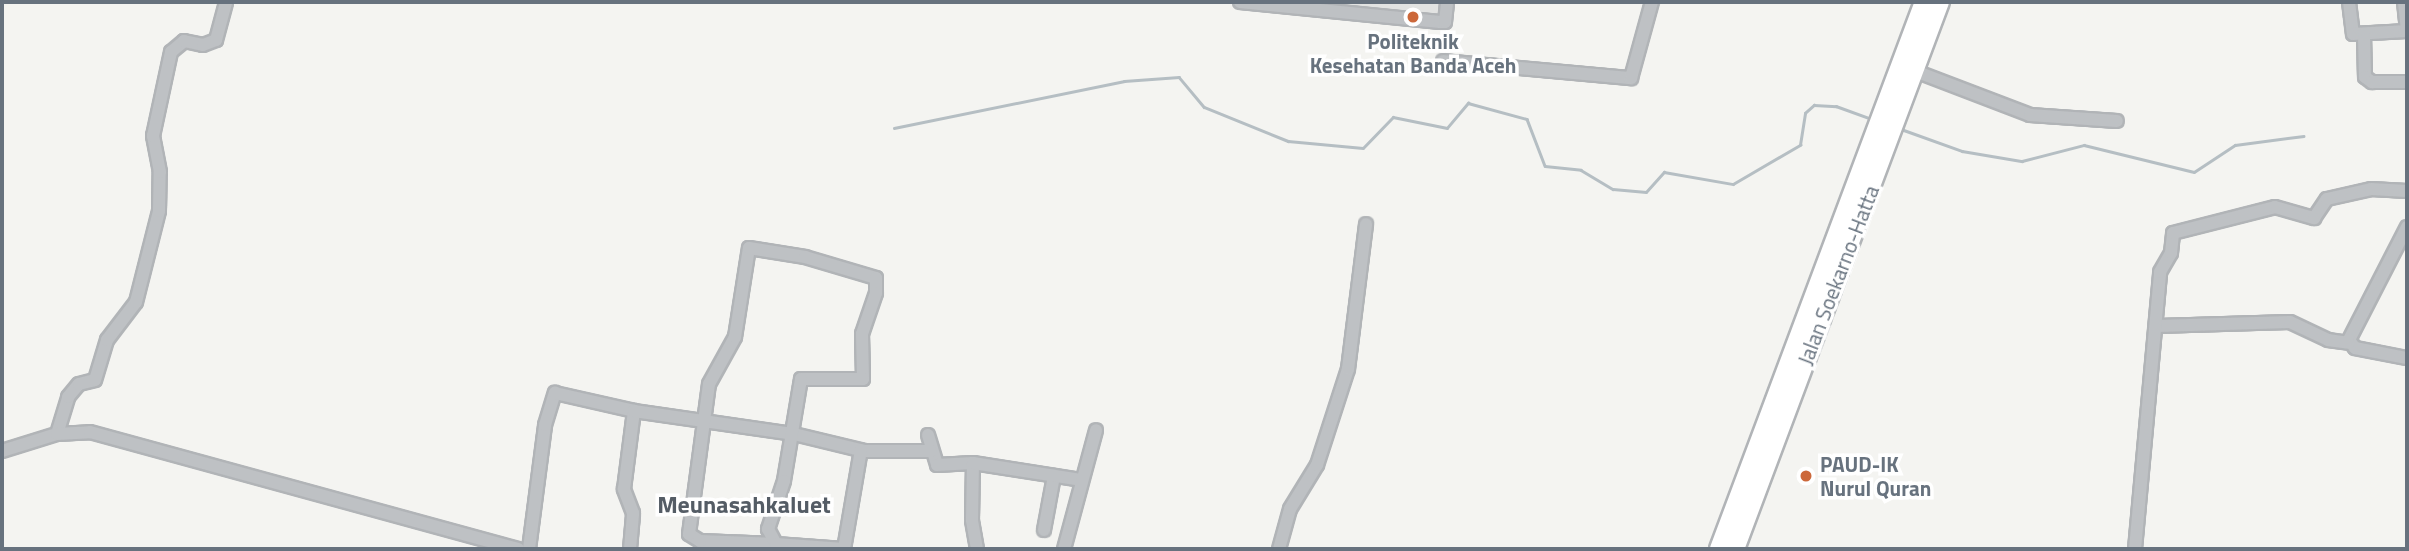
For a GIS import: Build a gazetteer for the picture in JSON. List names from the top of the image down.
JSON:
{
  "streets": {
    "highway": ["Jalan Soekarno-Hatta"]
  },
  "districts": ["Meunasahkaluet"],
  "places": ["Politeknik Kesehatan Banda Aceh", "PAUD-IK Nurul Quran"]
}
